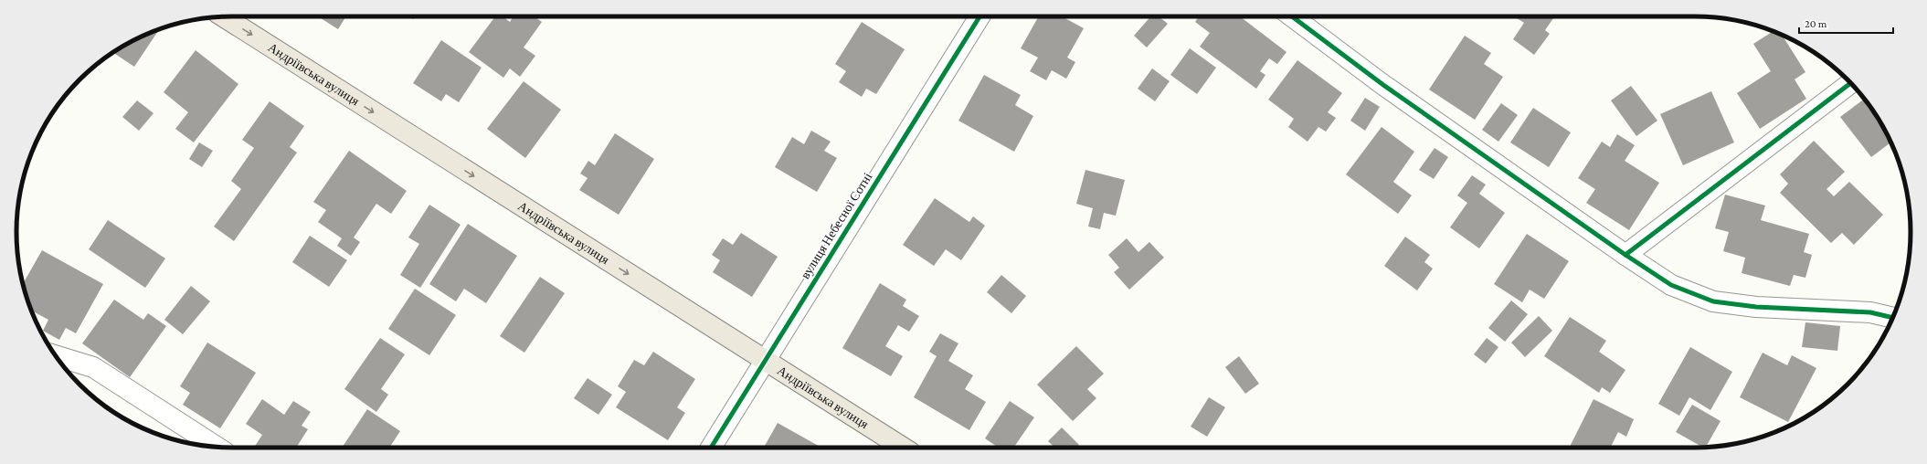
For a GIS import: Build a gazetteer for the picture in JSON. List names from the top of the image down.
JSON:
{
  "streets": {
    "main road": ["Андріївська вулиця"],
    "street": ["вулиця Небесної Сотні"]
  },
  "crossings": [
    ["Андріївська вулиця", "вулиця Небесної Сотні"]
  ],
  "one_way": ["Андріївська вулиця"],
  "scale_bar": "20 m"
}
